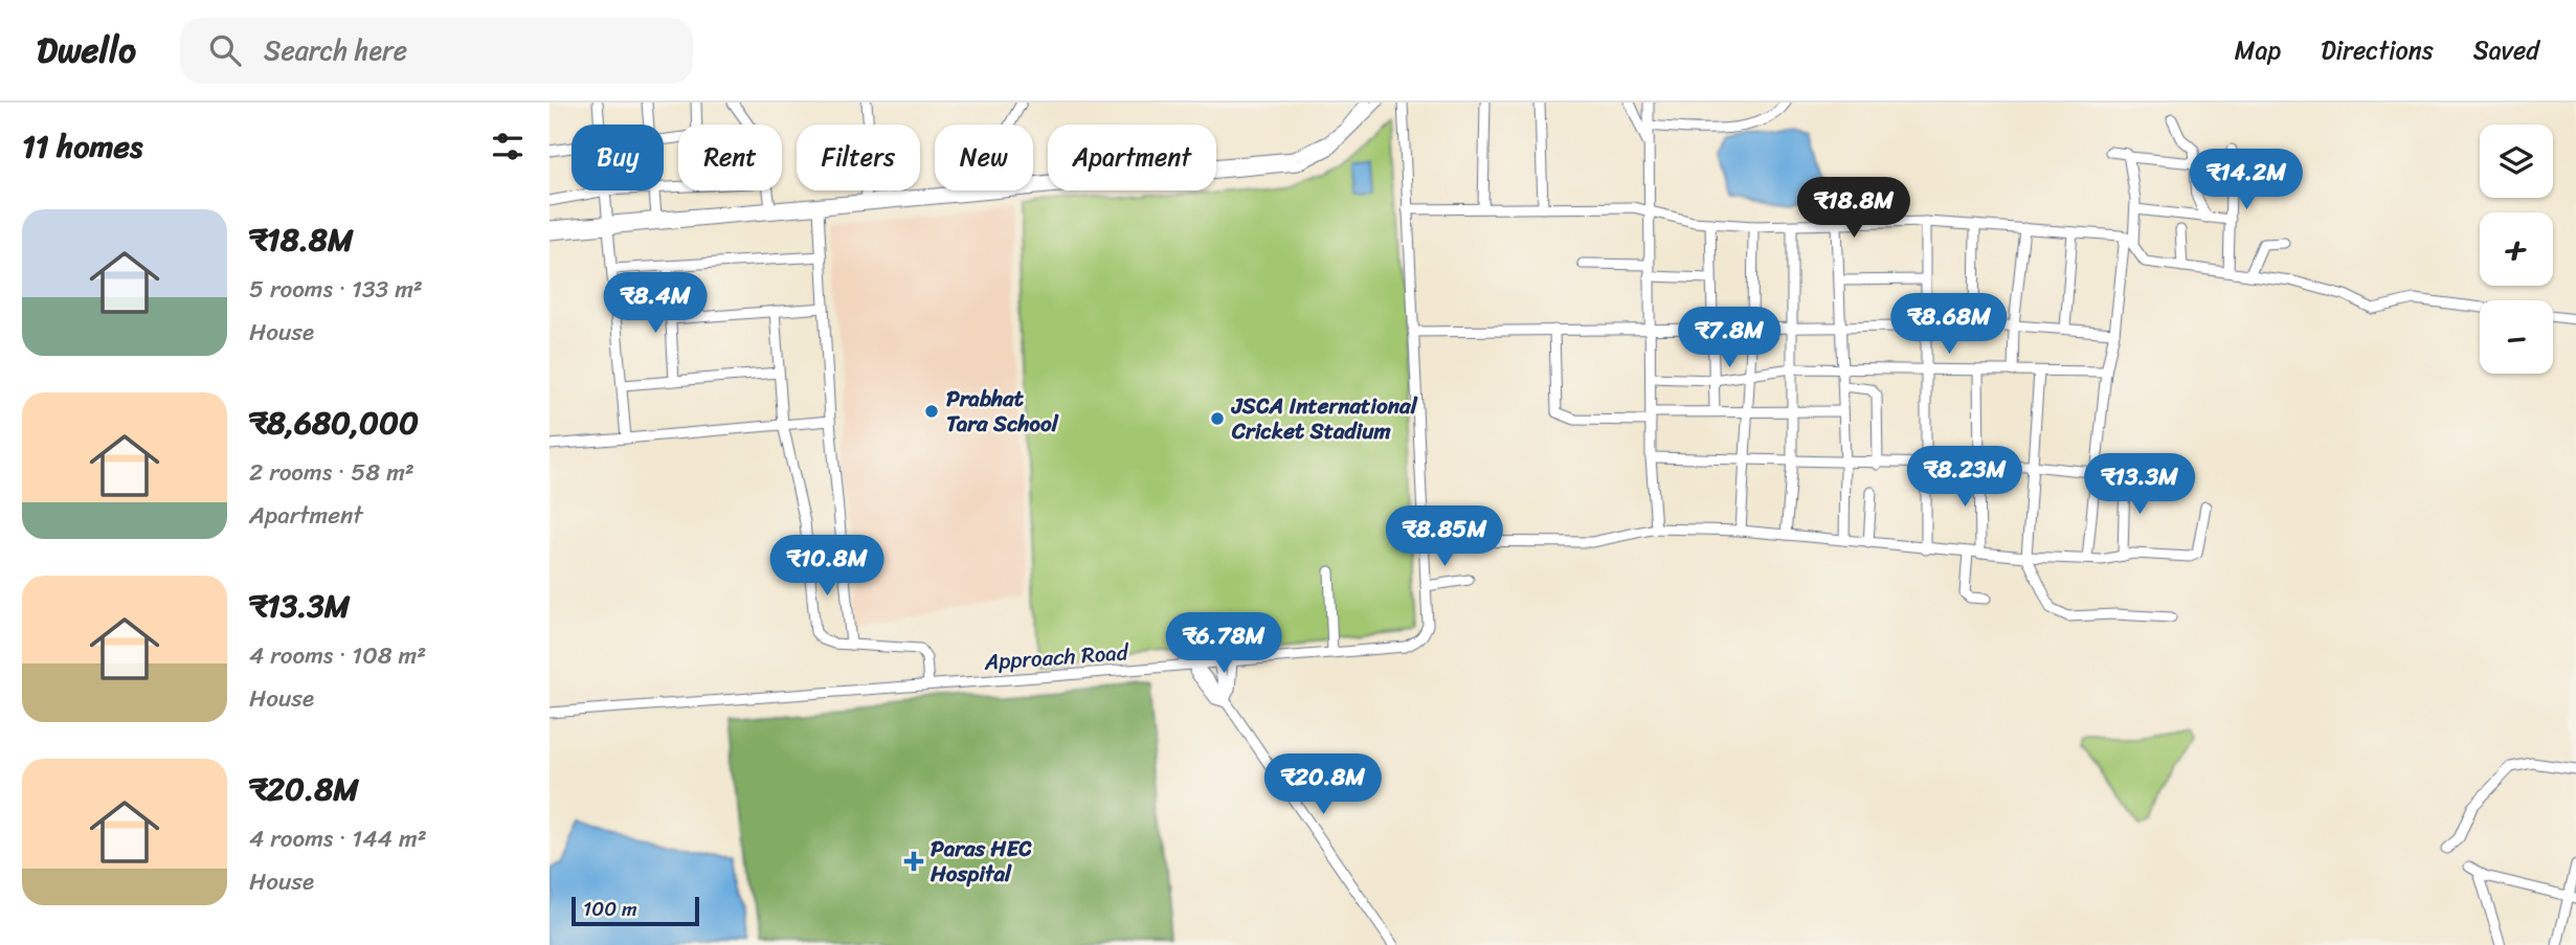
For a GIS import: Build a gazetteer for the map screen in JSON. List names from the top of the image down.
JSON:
{
  "streets": {
    "street": ["Approach Road"]
  },
  "places": {
    "other": ["Prabhat Tara School", "JSCA International Cricket Stadium"],
    "health": ["Paras HEC Hospital"]
  },
  "scale_bar": "100 m",
  "page": {
    "header": "Dwello",
    "search": "Search here",
    "nav": ["Map", "Directions", "Saved"],
    "heading": "11 homes",
    "map_buttons": ["+", "−"],
    "chip": [
      "Buy",
      "Rent",
      "Filters",
      "New",
      "Apartment"
    ],
    "price": [
      "₹14.2M",
      "₹18.8M",
      "₹8.4M",
      "₹8.68M",
      "₹7.8M",
      "₹8.23M",
      "₹13.3M",
      "₹8.85M",
      "₹10.8M",
      "₹6.78M",
      "₹20.8M"
    ],
    "list": [
      {
        "name": "₹18.8M",
        "note": "5 rooms · 133 m² · House"
      },
      {
        "name": "₹8,680,000",
        "note": "2 rooms · 58 m² · Apartment"
      },
      {
        "name": "₹13.3M",
        "note": "4 rooms · 108 m² · House"
      },
      {
        "name": "₹20.8M",
        "note": "4 rooms · 144 m² · House"
      }
    ],
    "scale": "100 m"
  }
}
